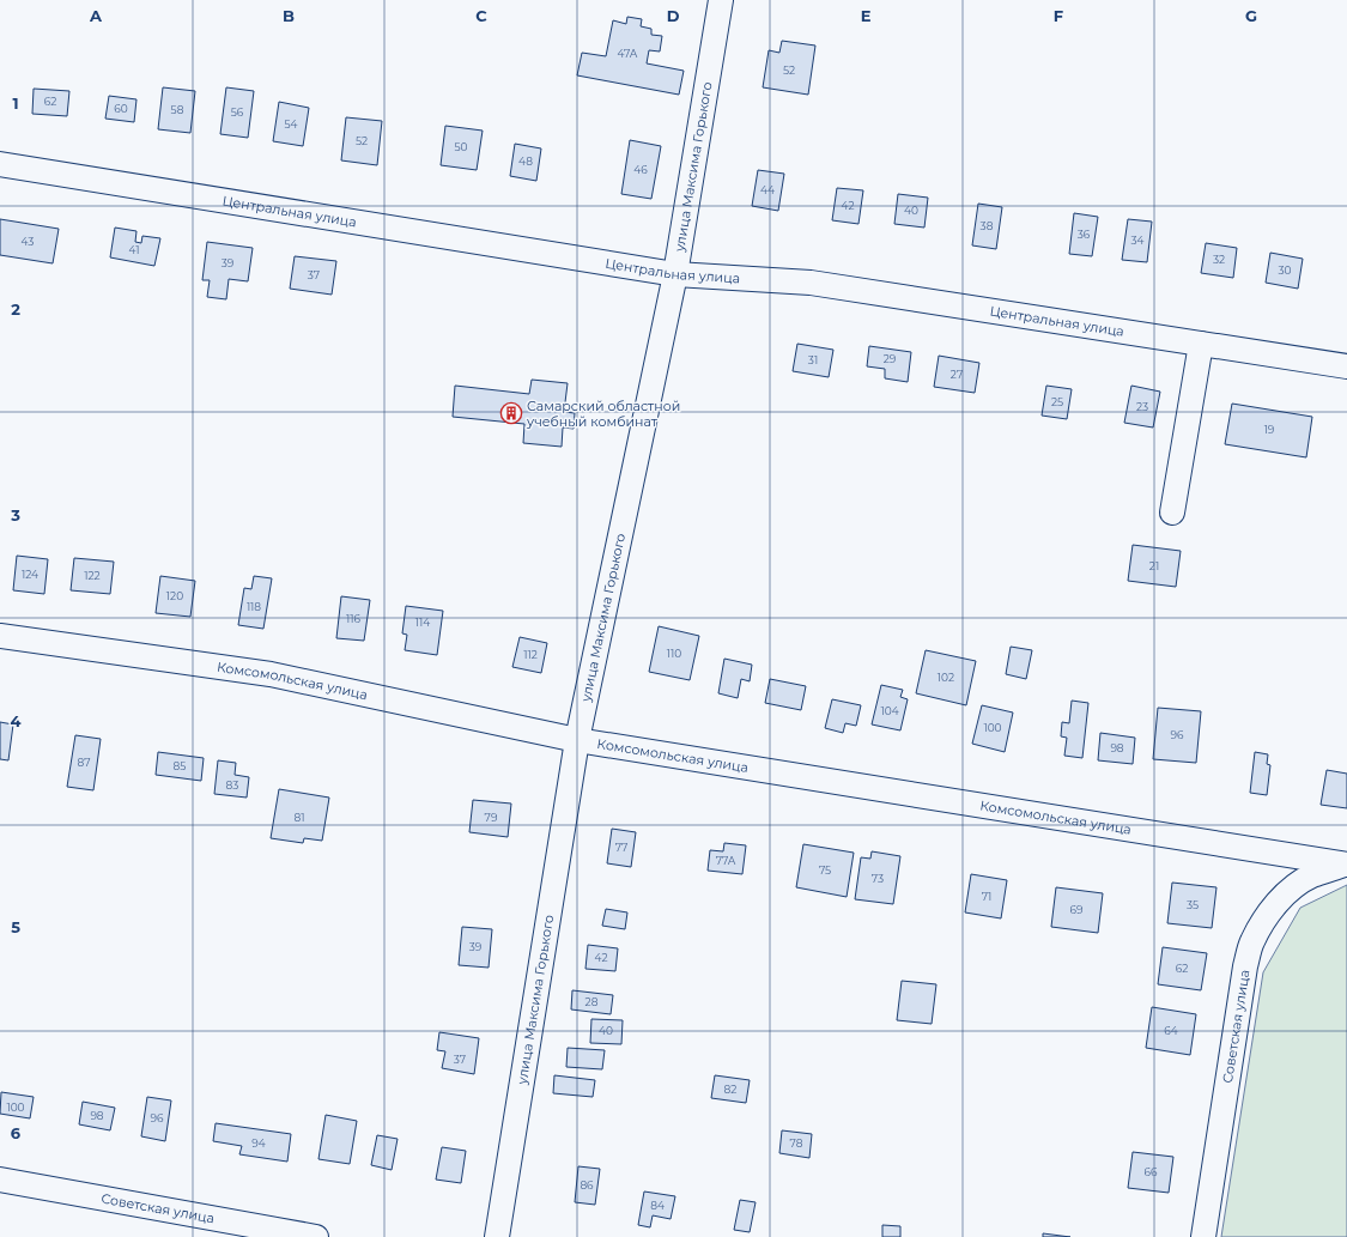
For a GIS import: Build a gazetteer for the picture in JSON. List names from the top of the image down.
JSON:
{
  "streets": {
    "street": [
      "улица Максима Горького",
      "Центральная улица",
      "Комсомольская улица",
      "Советская улица"
    ]
  },
  "crossings": [
    ["улица Максима Горького", "Центральная улица"],
    ["улица Максима Горького", "Комсомольская улица"],
    ["Комсомольская улица", "Советская улица"]
  ],
  "places": {
    "building": ["Самарский областной учебный комбинат"]
  },
  "house_numbers": [
    "47А",
    "52",
    "62",
    "60",
    "58",
    "56",
    "54",
    "52",
    "50",
    "48",
    "46",
    "44",
    "42",
    "40",
    "38",
    "36",
    "34",
    "43",
    "41",
    "32",
    "39",
    "30",
    "37",
    "29",
    "31",
    "27",
    "25",
    "23",
    "19",
    "21",
    "124",
    "122",
    "120",
    "118",
    "116",
    "114",
    "110",
    "112",
    "102",
    "104",
    "100",
    "96",
    "98",
    "87",
    "85",
    "83",
    "81",
    "79",
    "77",
    "77А",
    "75",
    "73",
    "71",
    "35",
    "69",
    "39",
    "42",
    "62",
    "28",
    "40",
    "64",
    "37",
    "82",
    "100",
    "98",
    "96",
    "94",
    "78",
    "66",
    "86",
    "84"
  ],
  "grid": {
    "columns": [
      "A",
      "B",
      "C",
      "D",
      "E",
      "F",
      "G"
    ],
    "rows": [
      "1",
      "2",
      "3",
      "4",
      "5",
      "6"
    ]
  }
}
